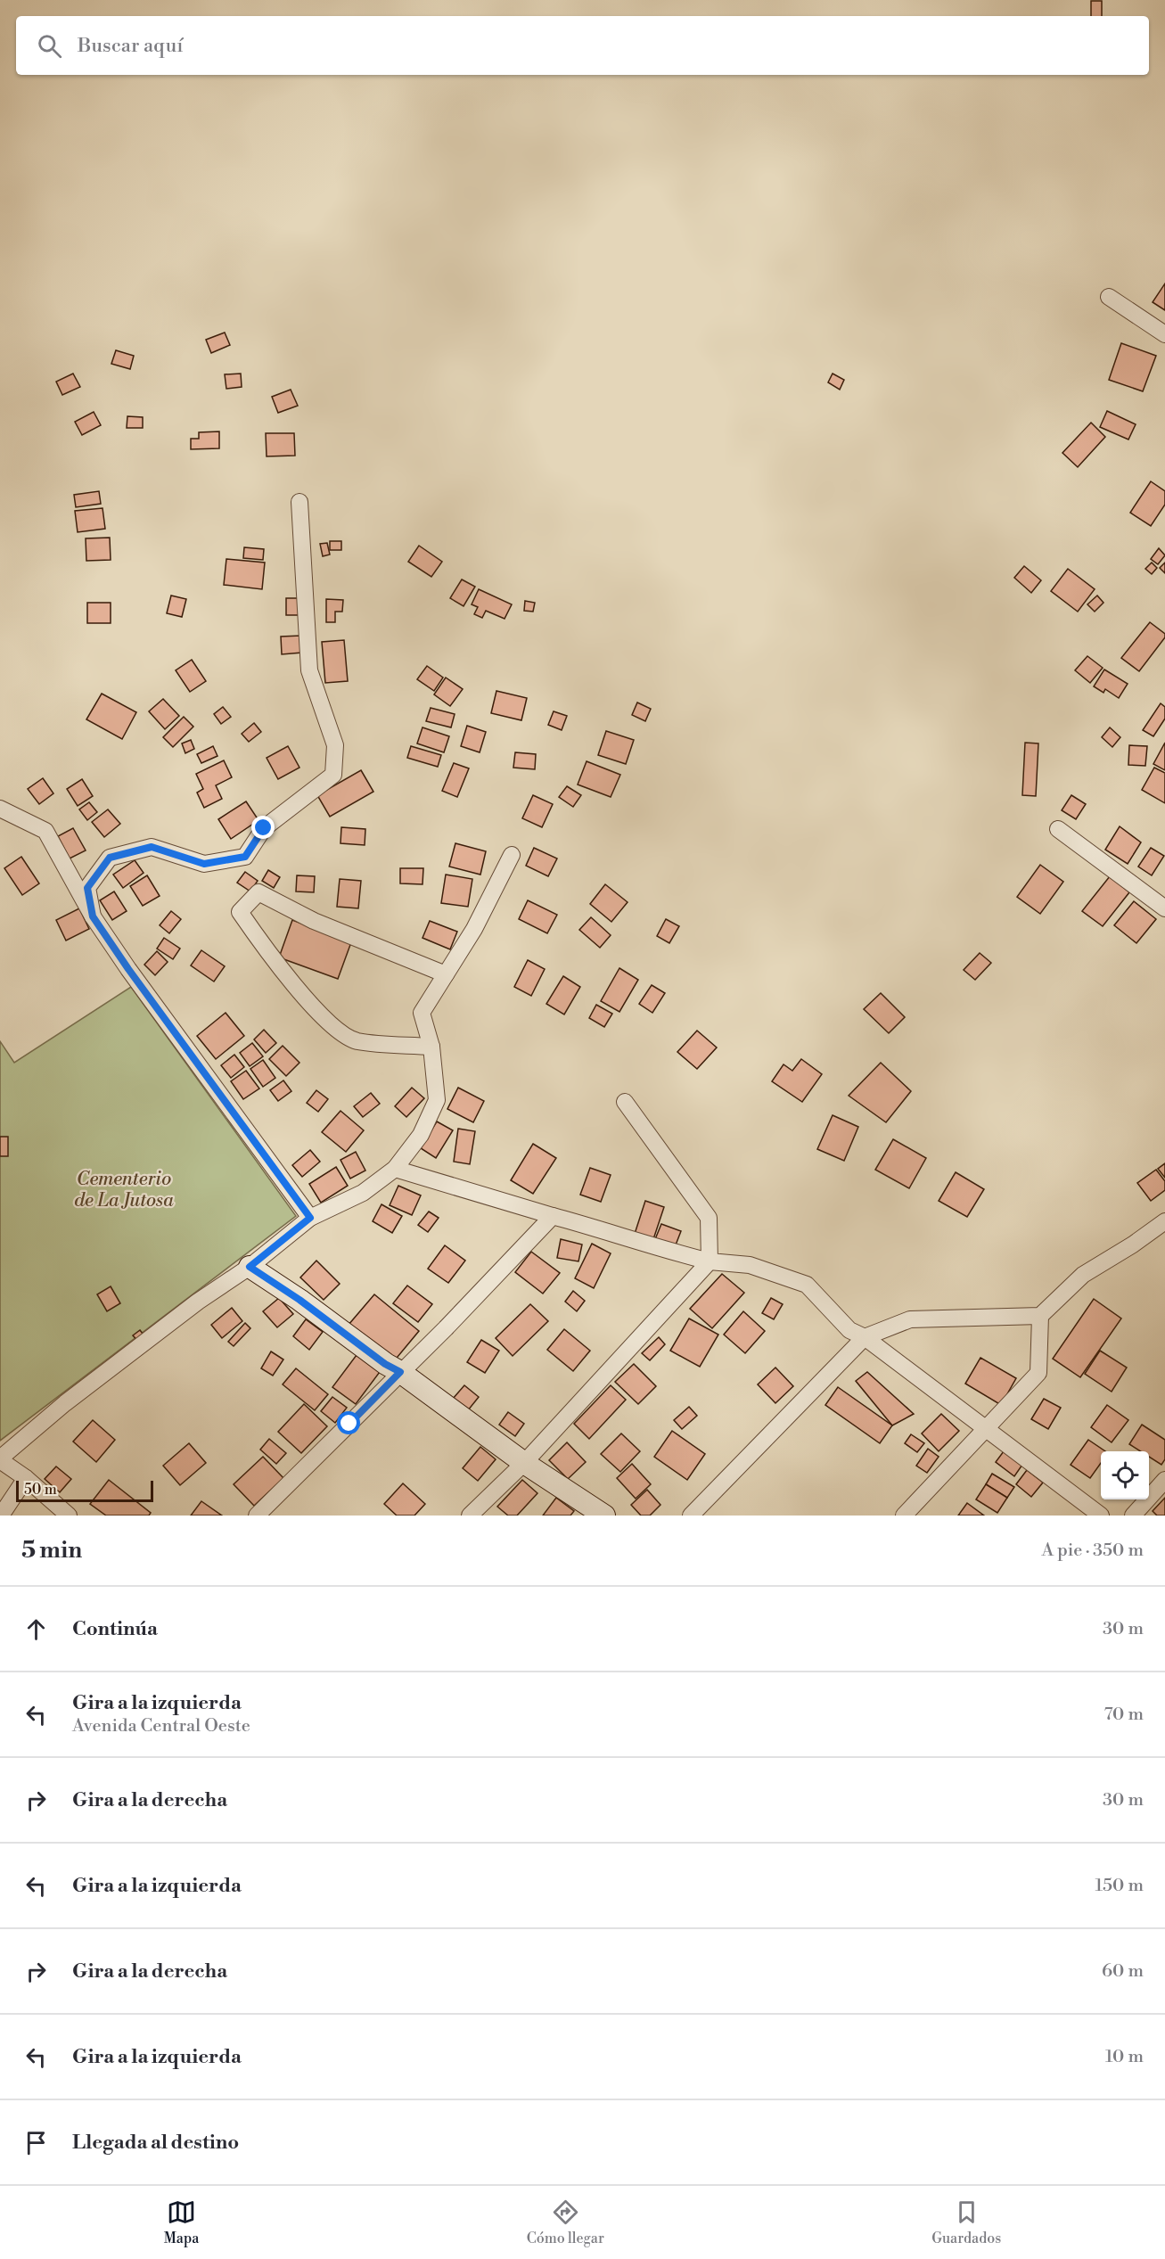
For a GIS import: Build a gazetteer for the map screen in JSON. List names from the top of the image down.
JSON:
{
  "parks": ["Cementerio de La Jutosa"],
  "scale_bar": "50 m",
  "page": {
    "search": "Buscar aquí",
    "scale": "50 m",
    "heading": ["5 min", "A pie · 350 m"],
    "list": [
      ["Continúa", "30 m"],
      ["Gira a la izquierda", "Avenida Central Oeste", "70 m"],
      ["Gira a la derecha", "30 m"],
      ["Gira a la izquierda", "150 m"],
      ["Gira a la derecha", "60 m"],
      ["Gira a la izquierda", "10 m"],
      "Llegada al destino"
    ],
    "nav": ["Mapa", "Cómo llegar", "Guardados"]
  }
}
